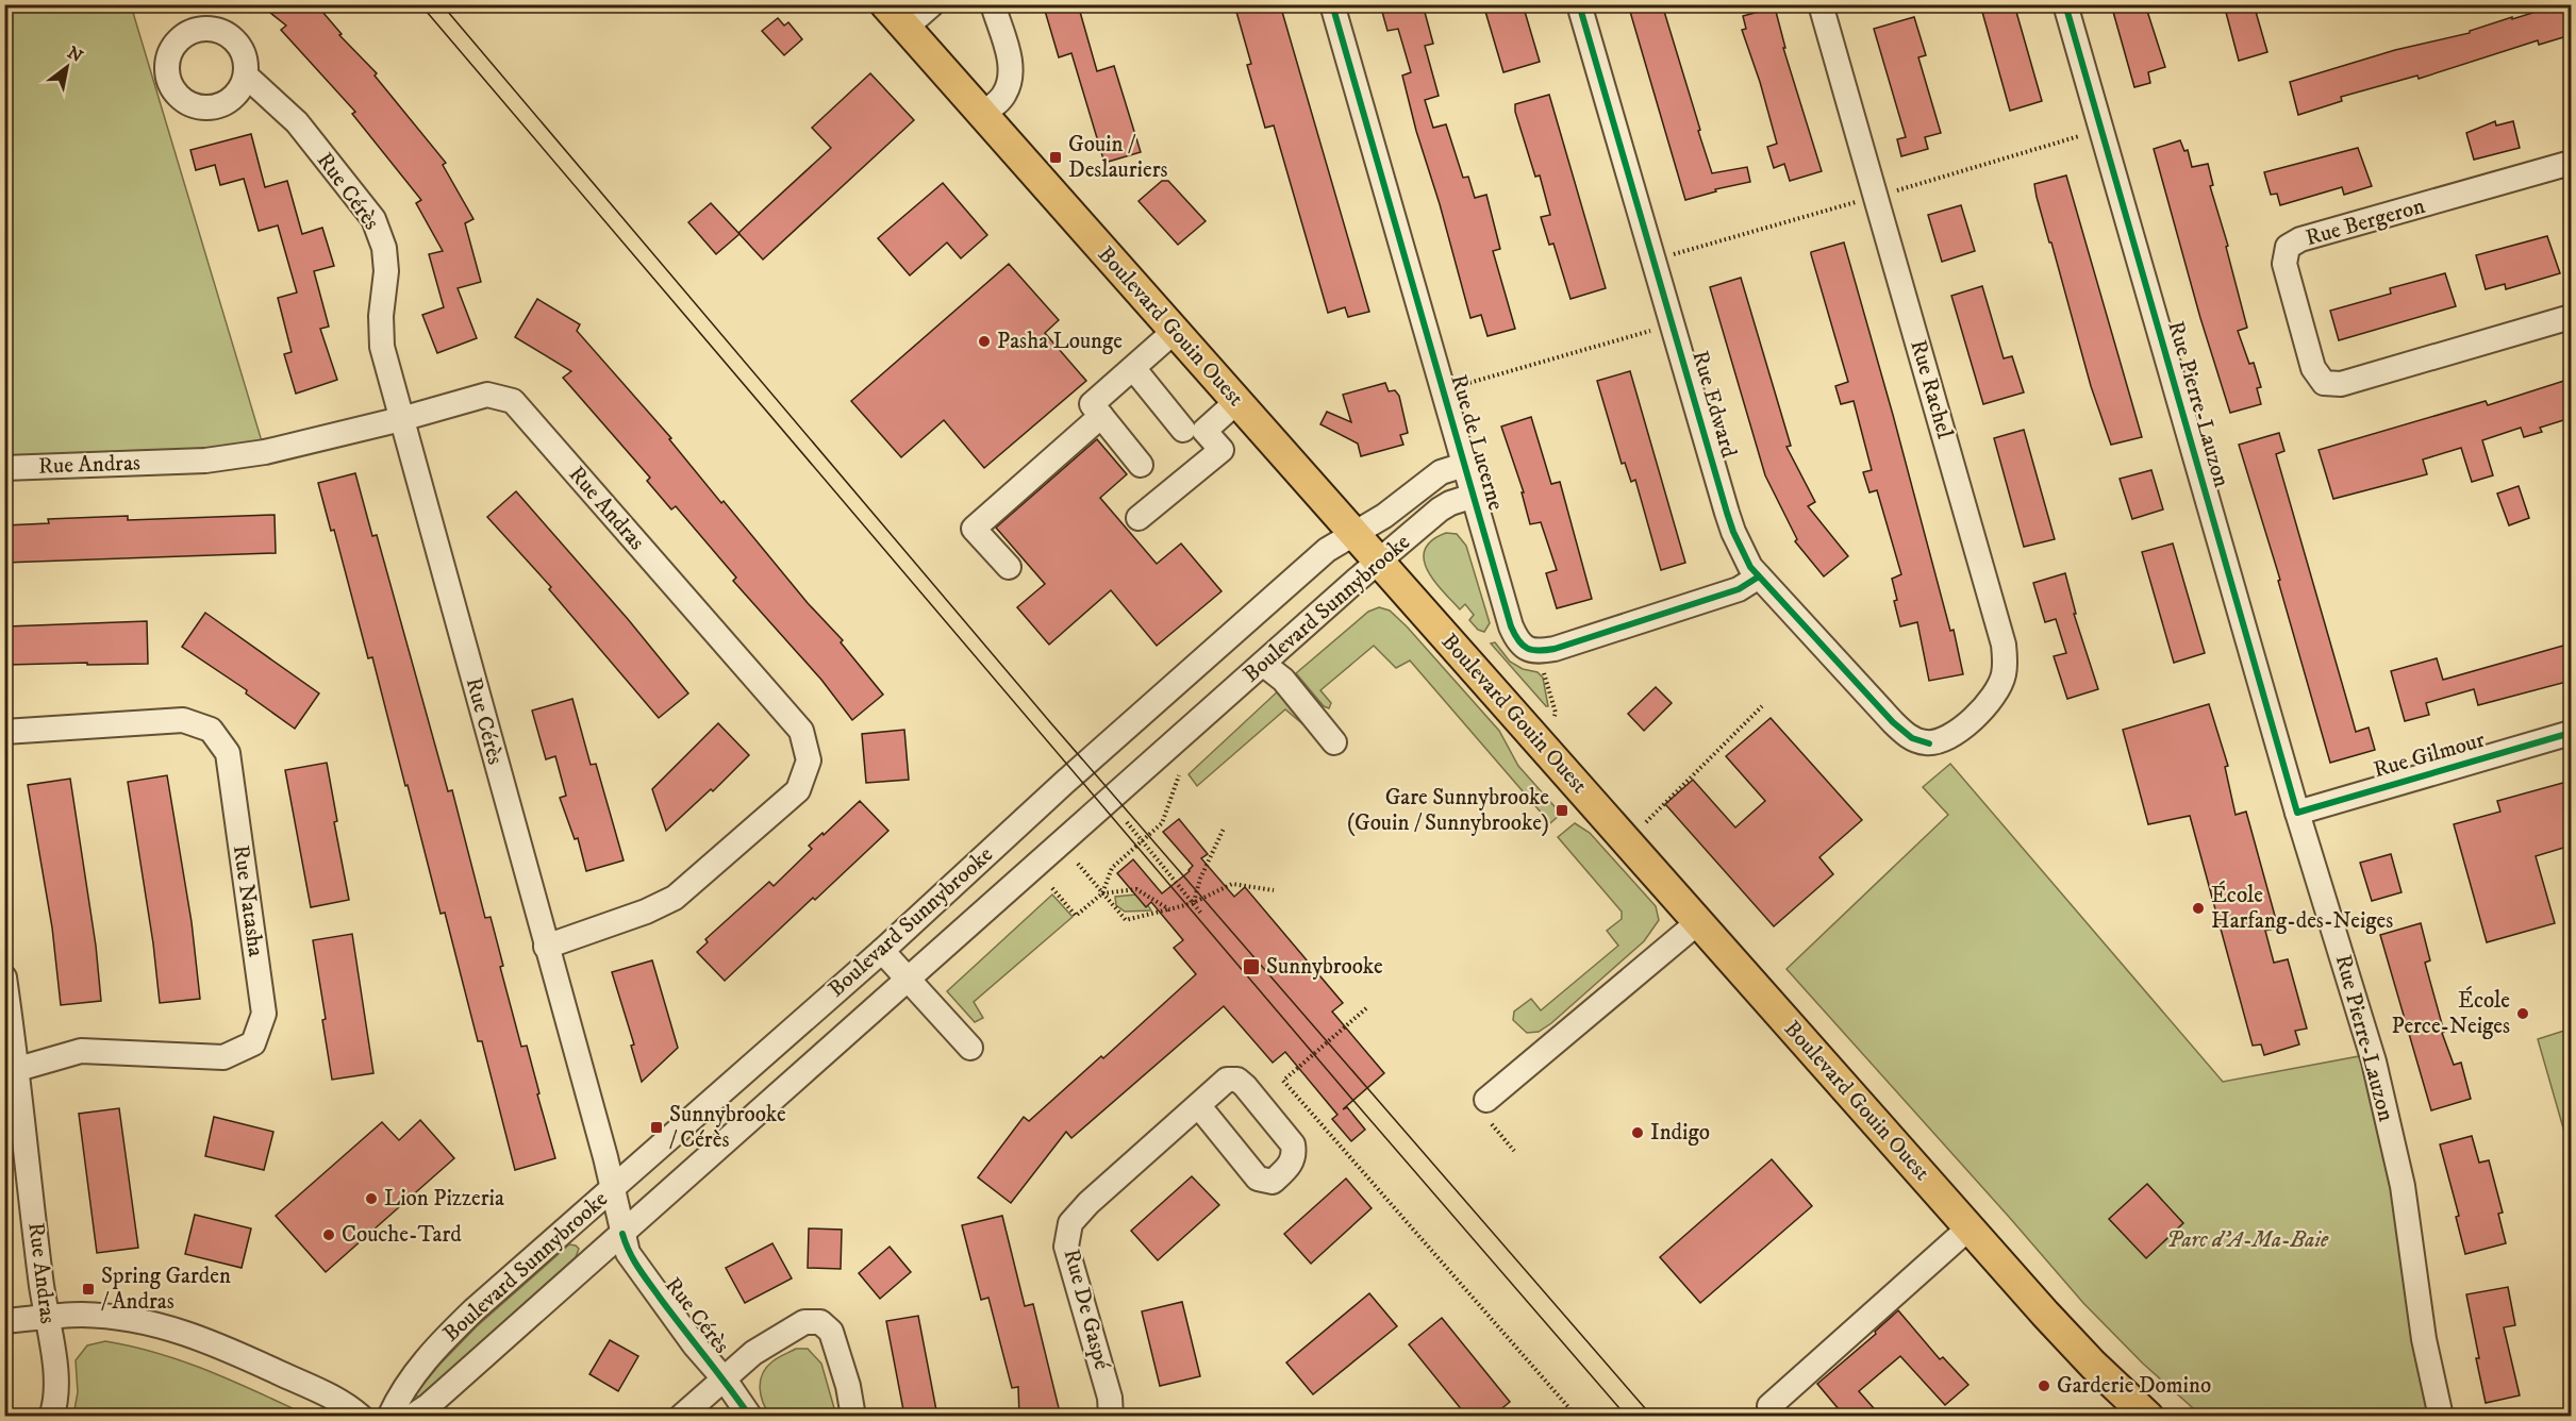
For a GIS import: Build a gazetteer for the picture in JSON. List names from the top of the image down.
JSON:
{
  "streets": {
    "main road": ["Boulevard Gouin Ouest"],
    "street": [
      "Rue Cérès",
      "Rue Bergeron",
      "Rue Rachel",
      "Rue Edward",
      "Rue Pierre-Lauzon",
      "Rue de Lucerne",
      "Rue Andras",
      "Boulevard Sunnybrooke",
      "Rue Gilmour",
      "Rue Natasha",
      "Rue De Gaspé"
    ]
  },
  "crossings": [
    ["Rue Cérès", "Rue Andras"],
    ["Rue Cérès", "Boulevard Sunnybrooke"],
    ["Boulevard Gouin Ouest", "Boulevard Sunnybrooke"],
    ["Rue Rachel", "Rue Edward"],
    ["Rue Pierre-Lauzon", "Rue Gilmour"],
    ["Rue de Lucerne", "Boulevard Sunnybrooke"],
    ["Rue Andras", "Rue Natasha"]
  ],
  "parks": ["Parc d'A-Ma-Baie"],
  "places": {
    "transit": [
      "Gouin / Deslauriers",
      "Gare Sunnybrooke (Gouin / Sunnybrooke)",
      "Sunnybrooke",
      "Sunnybrooke / Cérès",
      "Spring Garden / Andras"
    ],
    "other": [
      "Pasha Lounge",
      "École Harfang-des-Neiges",
      "École Perce-Neiges",
      "Indigo",
      "Lion Pizzeria",
      "Couche-Tard",
      "Garderie Domino"
    ]
  },
  "north": "top right"
}
